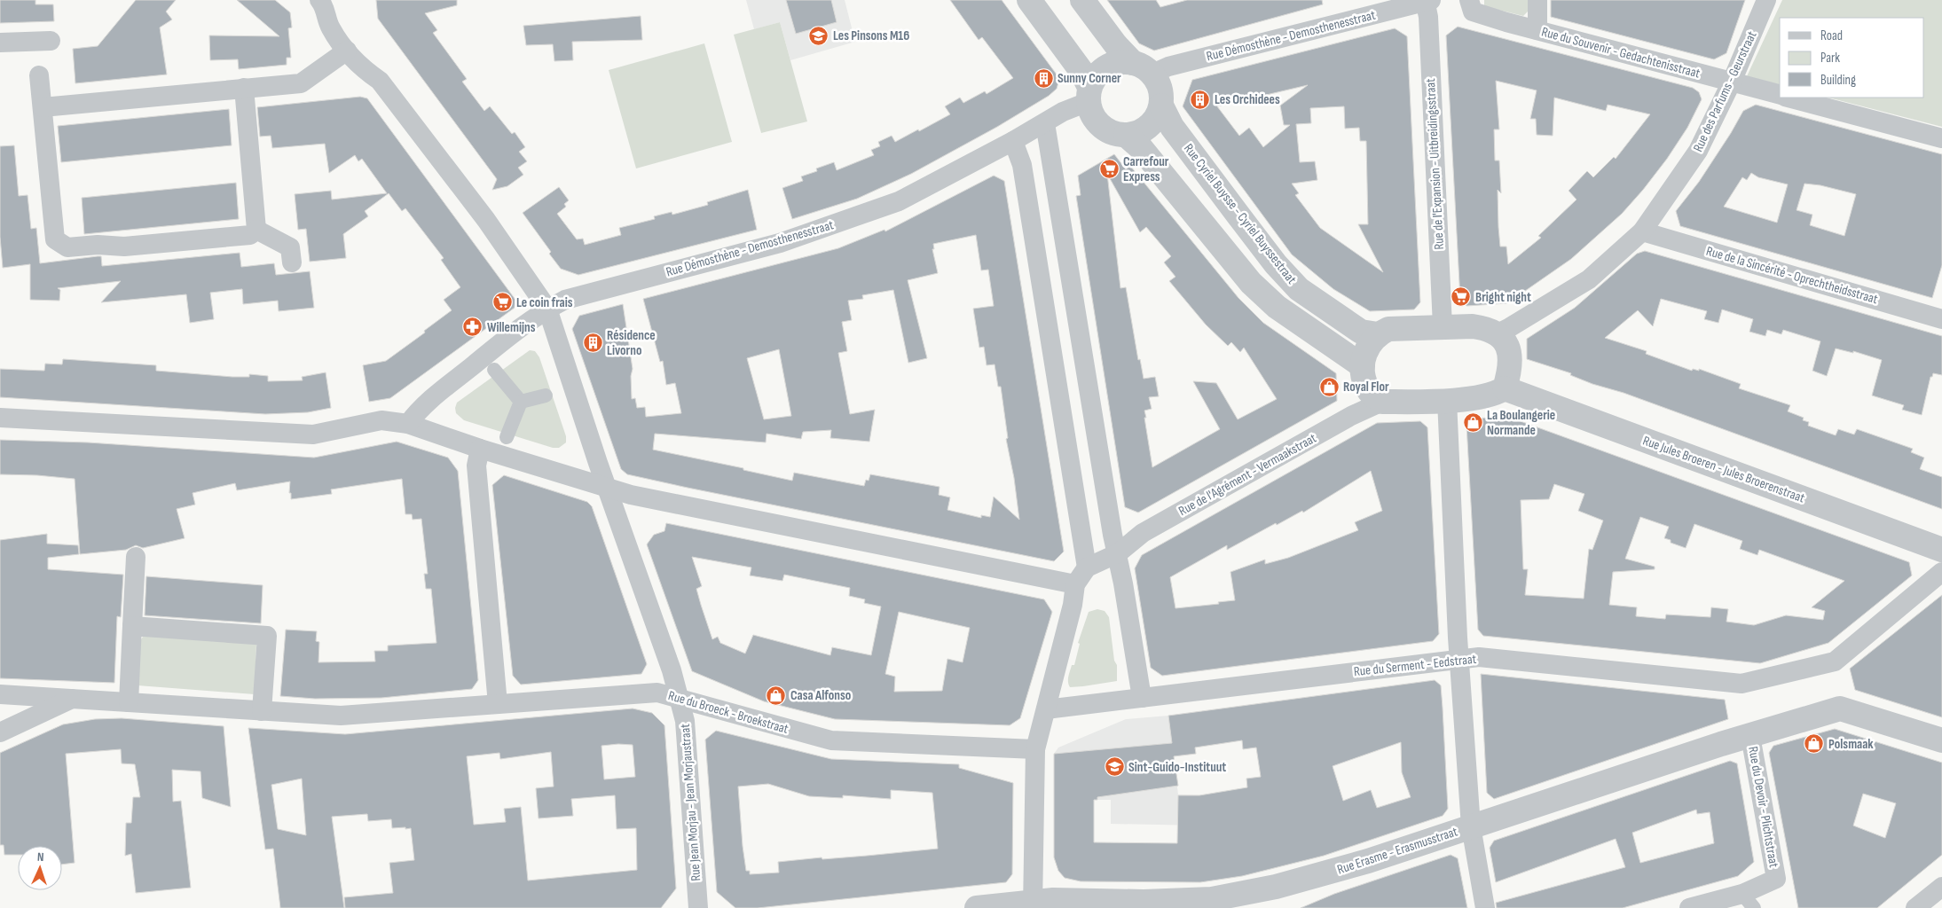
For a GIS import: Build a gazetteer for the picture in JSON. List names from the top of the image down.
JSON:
{
  "streets": {
    "street": [
      "Rue Démosthène - Demosthenesstraat",
      "Rue du Souvenir - Gedachtenisstraat",
      "Rue des Parfums - Geurstraat",
      "Rue de l'Expansion - Uitbreidingsstraat",
      "Rue Cyriel Buysse - Cyriel Buyssestraat",
      "Rue de la Sincérité - Oprechtheidsstraat",
      "Rue Jules Broeren - Jules Broerenstraat",
      "Rue de l'Agrément - Vermaakstraat",
      "Rue du Serment - Eedstraat",
      "Rue du Broeck - Broekstraat",
      "Rue Jean Morjau - Jean Morjaustraat",
      "Rue du Devoir - Plichtstraat",
      "Rue Erasme - Erasmusstraat"
    ]
  },
  "crossings": [
    ["Rue Démosthène - Demosthenesstraat", "Rue de l'Expansion - Uitbreidingsstraat"],
    ["Rue Démosthène - Demosthenesstraat", "Rue Cyriel Buysse - Cyriel Buyssestraat"],
    ["Rue Démosthène - Demosthenesstraat", "Rue Jean Morjau - Jean Morjaustraat"],
    ["Rue du Souvenir - Gedachtenisstraat", "Rue des Parfums - Geurstraat"],
    ["Rue des Parfums - Geurstraat", "Rue de la Sincérité - Oprechtheidsstraat"],
    ["Rue du Broeck - Broekstraat", "Rue Jean Morjau - Jean Morjaustraat"],
    ["Rue du Devoir - Plichtstraat", "Rue Erasme - Erasmusstraat"]
  ],
  "places": {
    "school or university": ["Les Pinsons M16", "Sint-Guido-Instituut"],
    "building": ["Sunny Corner", "Les Orchidees", "Résidence Livorno"],
    "supermarket": ["Carrefour Express", "Bright night", "Le coin frais"],
    "pharmacy": ["Willemijns"],
    "shop": [
      "Royal Flor",
      "La Boulangerie Normande",
      "Casa Alfonso",
      "Polsmaak"
    ]
  },
  "legend": ["Road", "Park", "Building"],
  "north": "top"
}
